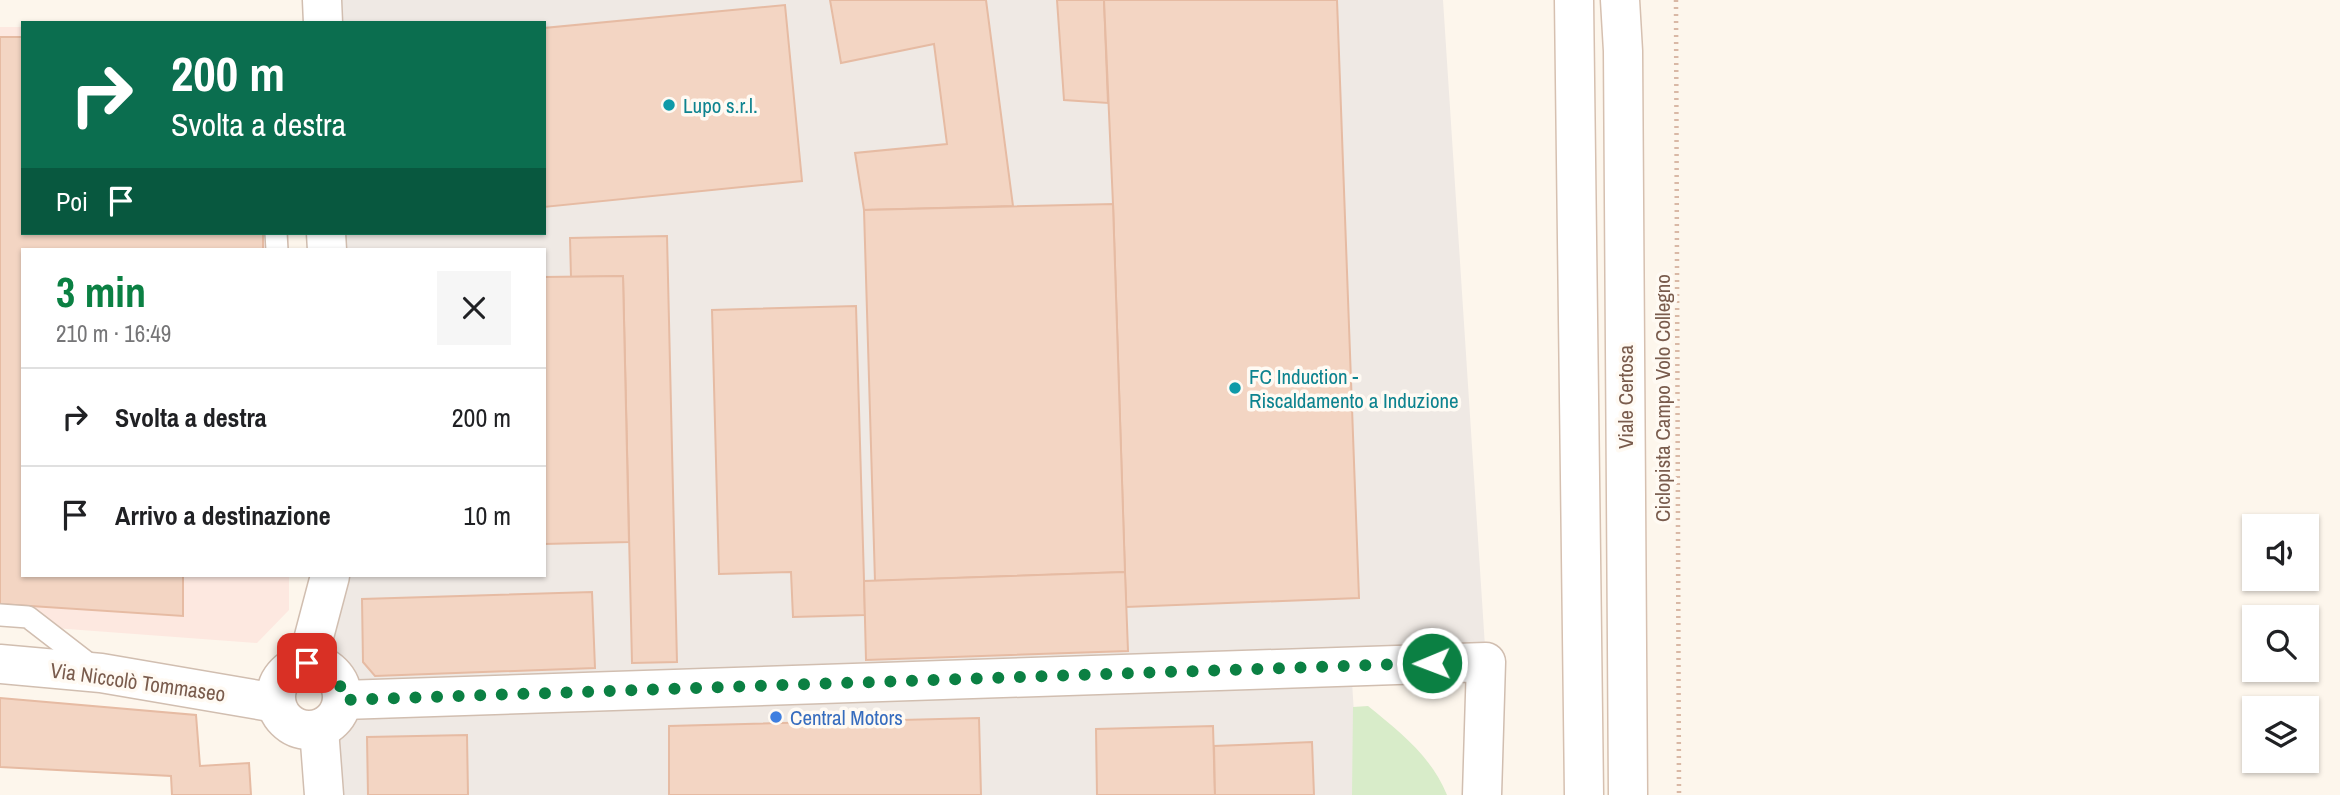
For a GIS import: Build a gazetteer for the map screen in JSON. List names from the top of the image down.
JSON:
{
  "streets": {
    "street": ["Viale Certosa", "Via Niccolò Tommaseo"],
    "path": ["Ciclopista Campo Volo Collegno"]
  },
  "places": ["Lupo s.r.l.", "FC Induction - Riscaldamento a Induzione", "Central Motors"],
  "page": {
    "turn": ["200 m", "Svolta a destra"],
    "then": "Poi",
    "heading": ["3 min", "210 m · 16:49"],
    "list": [
      {
        "name": "Svolta a destra",
        "value": "200 m"
      },
      {
        "name": "Arrivo a destinazione",
        "value": "10 m"
      }
    ]
  }
}
